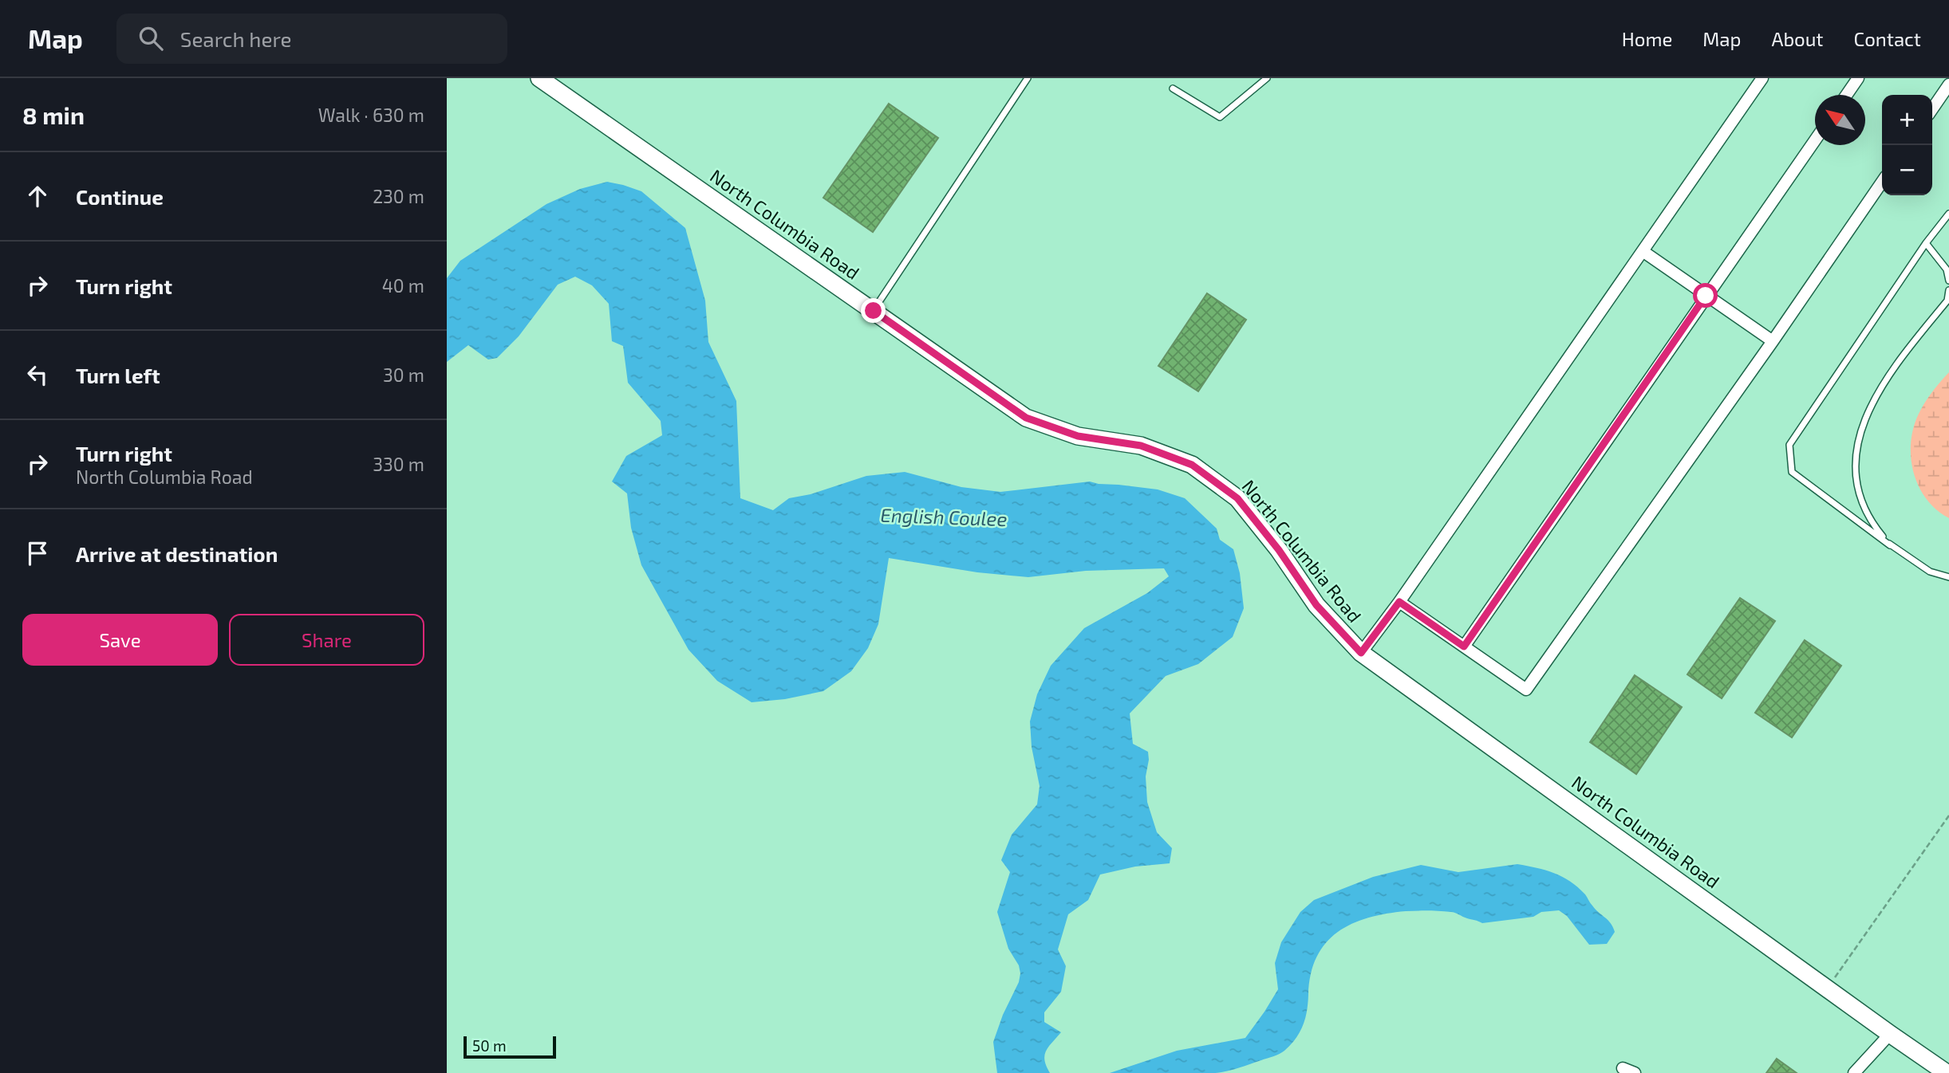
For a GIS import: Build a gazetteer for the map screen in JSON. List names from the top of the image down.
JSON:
{
  "streets": {
    "street": ["North Columbia Road"]
  },
  "water": ["English Coulee"],
  "scale_bar": "50 m",
  "north": "top left",
  "page": {
    "header": "Map",
    "search": "Search here",
    "nav": [
      "Home",
      "Map",
      "About",
      "Contact"
    ],
    "heading": ["8 min", "Walk · 630 m"],
    "map_buttons": ["+", "−"],
    "list": [
      ["Continue", "230 m"],
      ["Turn right", "40 m"],
      ["Turn left", "30 m"],
      ["Turn right", "North Columbia Road", "330 m"],
      "Arrive at destination"
    ],
    "buttons": ["Save", "Share"],
    "scale": "50 m"
  }
}
